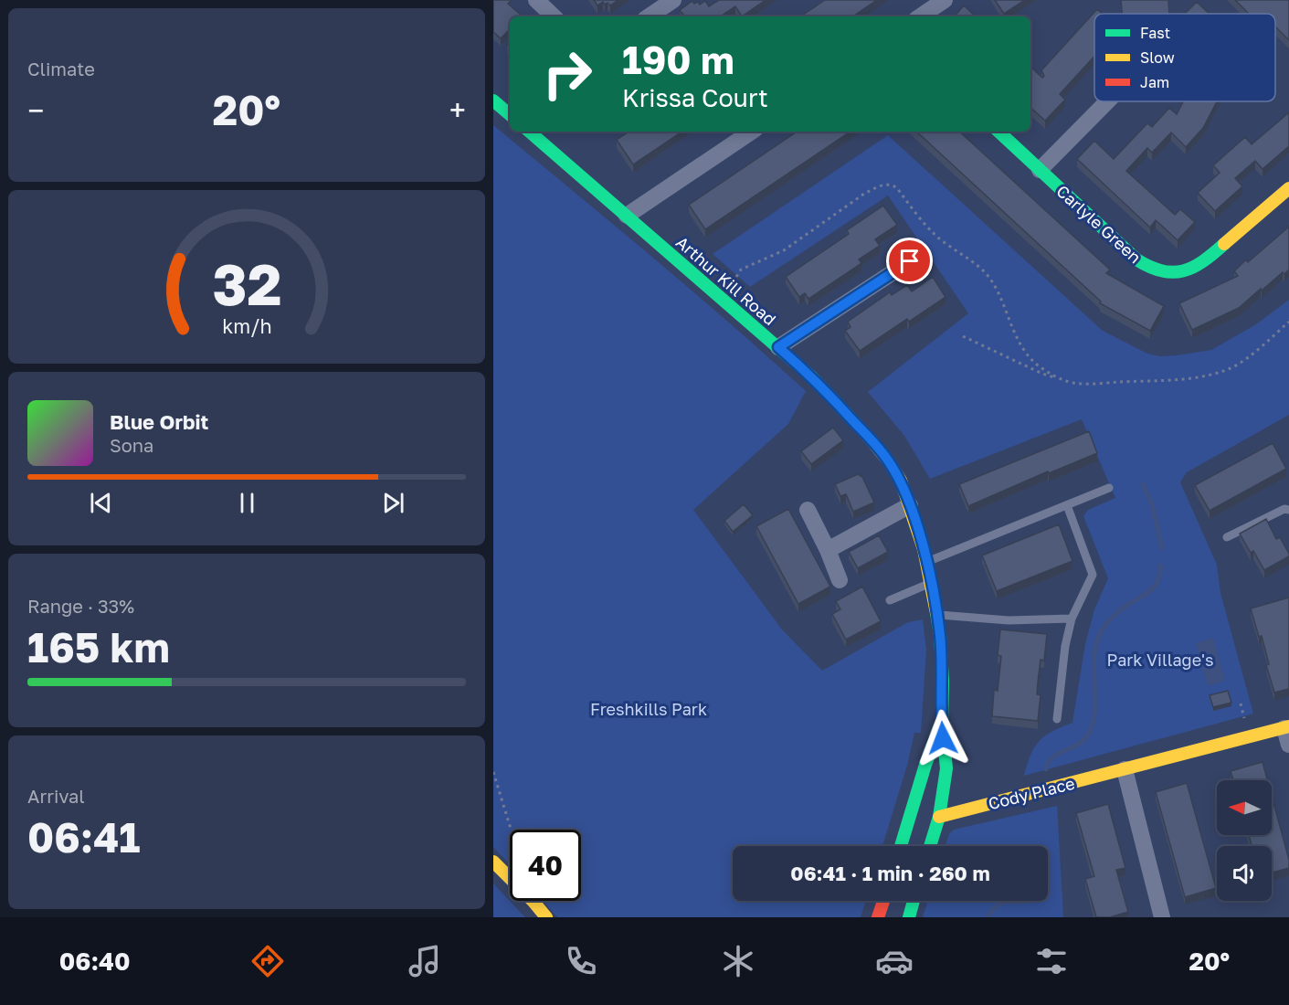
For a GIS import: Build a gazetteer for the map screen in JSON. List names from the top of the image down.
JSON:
{
  "streets": {
    "main road": ["Carlyle Green", "Arthur Kill Road", "Cody Place"]
  },
  "parks": ["Park Village's", "Freshkills Park"],
  "legend": ["Fast", "Slow", "Jam"],
  "north": "left",
  "page": {
    "tile": [
      "Climate",
      ["Range · 33%", "165 km"],
      ["Arrival", "06:41"]
    ],
    "turn": ["190 m", "Krissa Court"],
    "heat": ["−", "20°", "+"],
    "song": ["Blue Orbit", "Sona"],
    "limit": "40",
    "trip": "06:41 · 1 min · 260 m",
    "tabs": ["06:40", "20°"],
    "gauge": ["32", "km/h"]
  }
}
